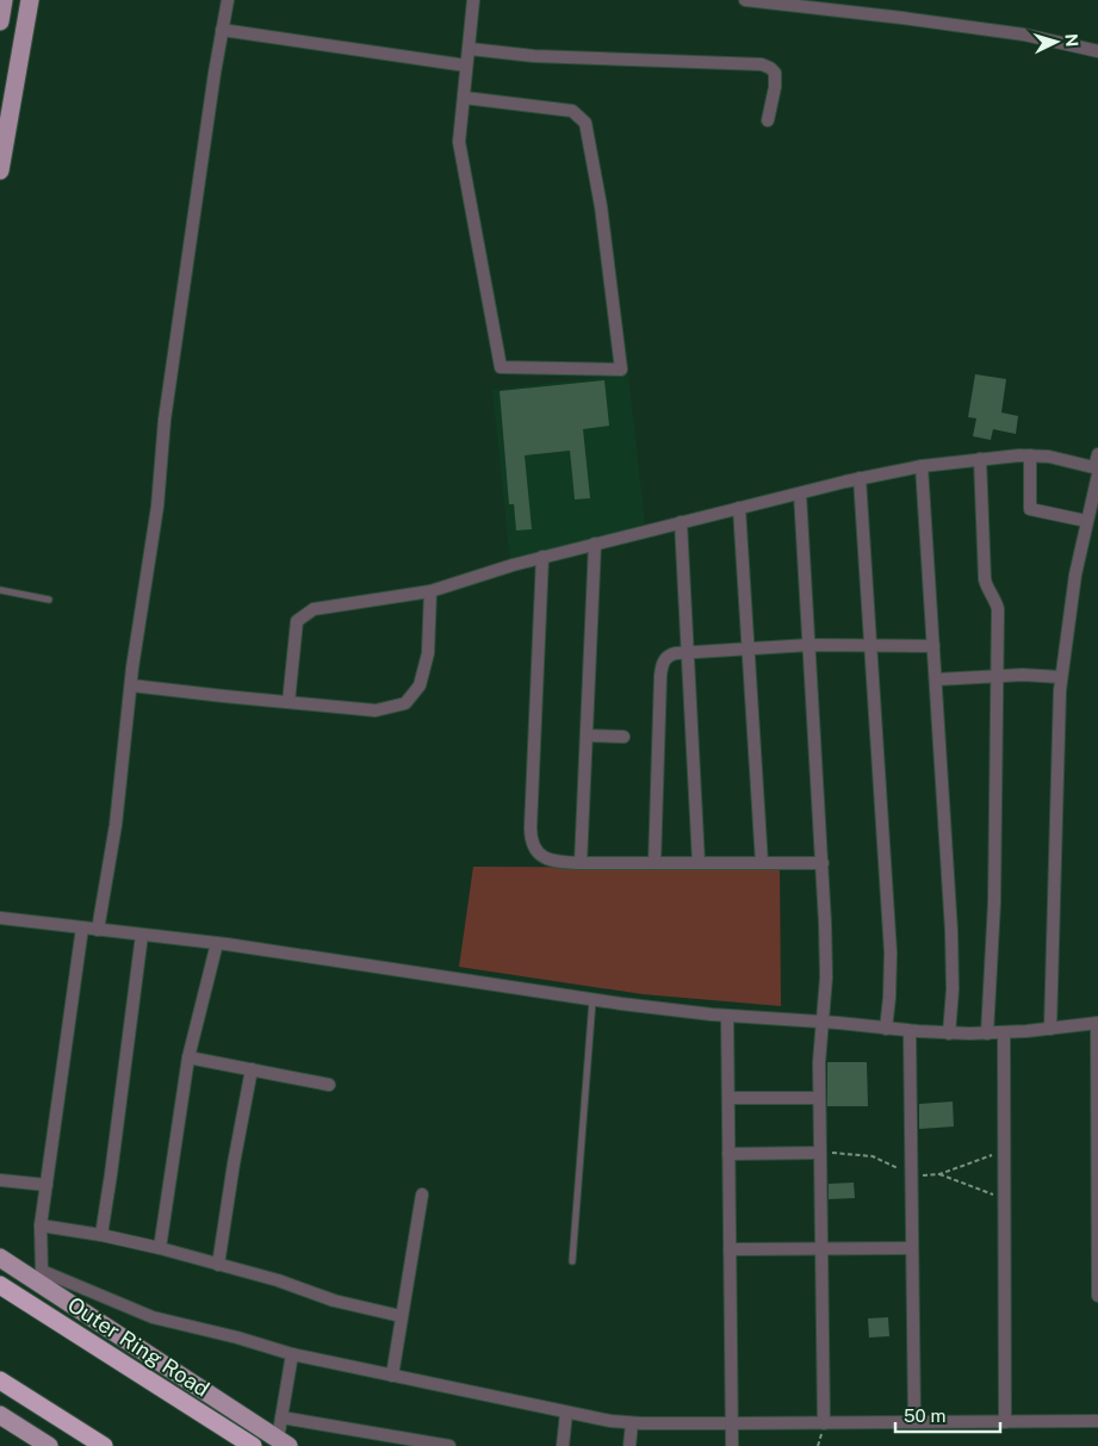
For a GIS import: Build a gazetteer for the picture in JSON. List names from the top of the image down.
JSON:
{
  "streets": {
    "highway": ["Outer Ring Road"]
  },
  "scale_bar": "50 m",
  "north": "right"
}
